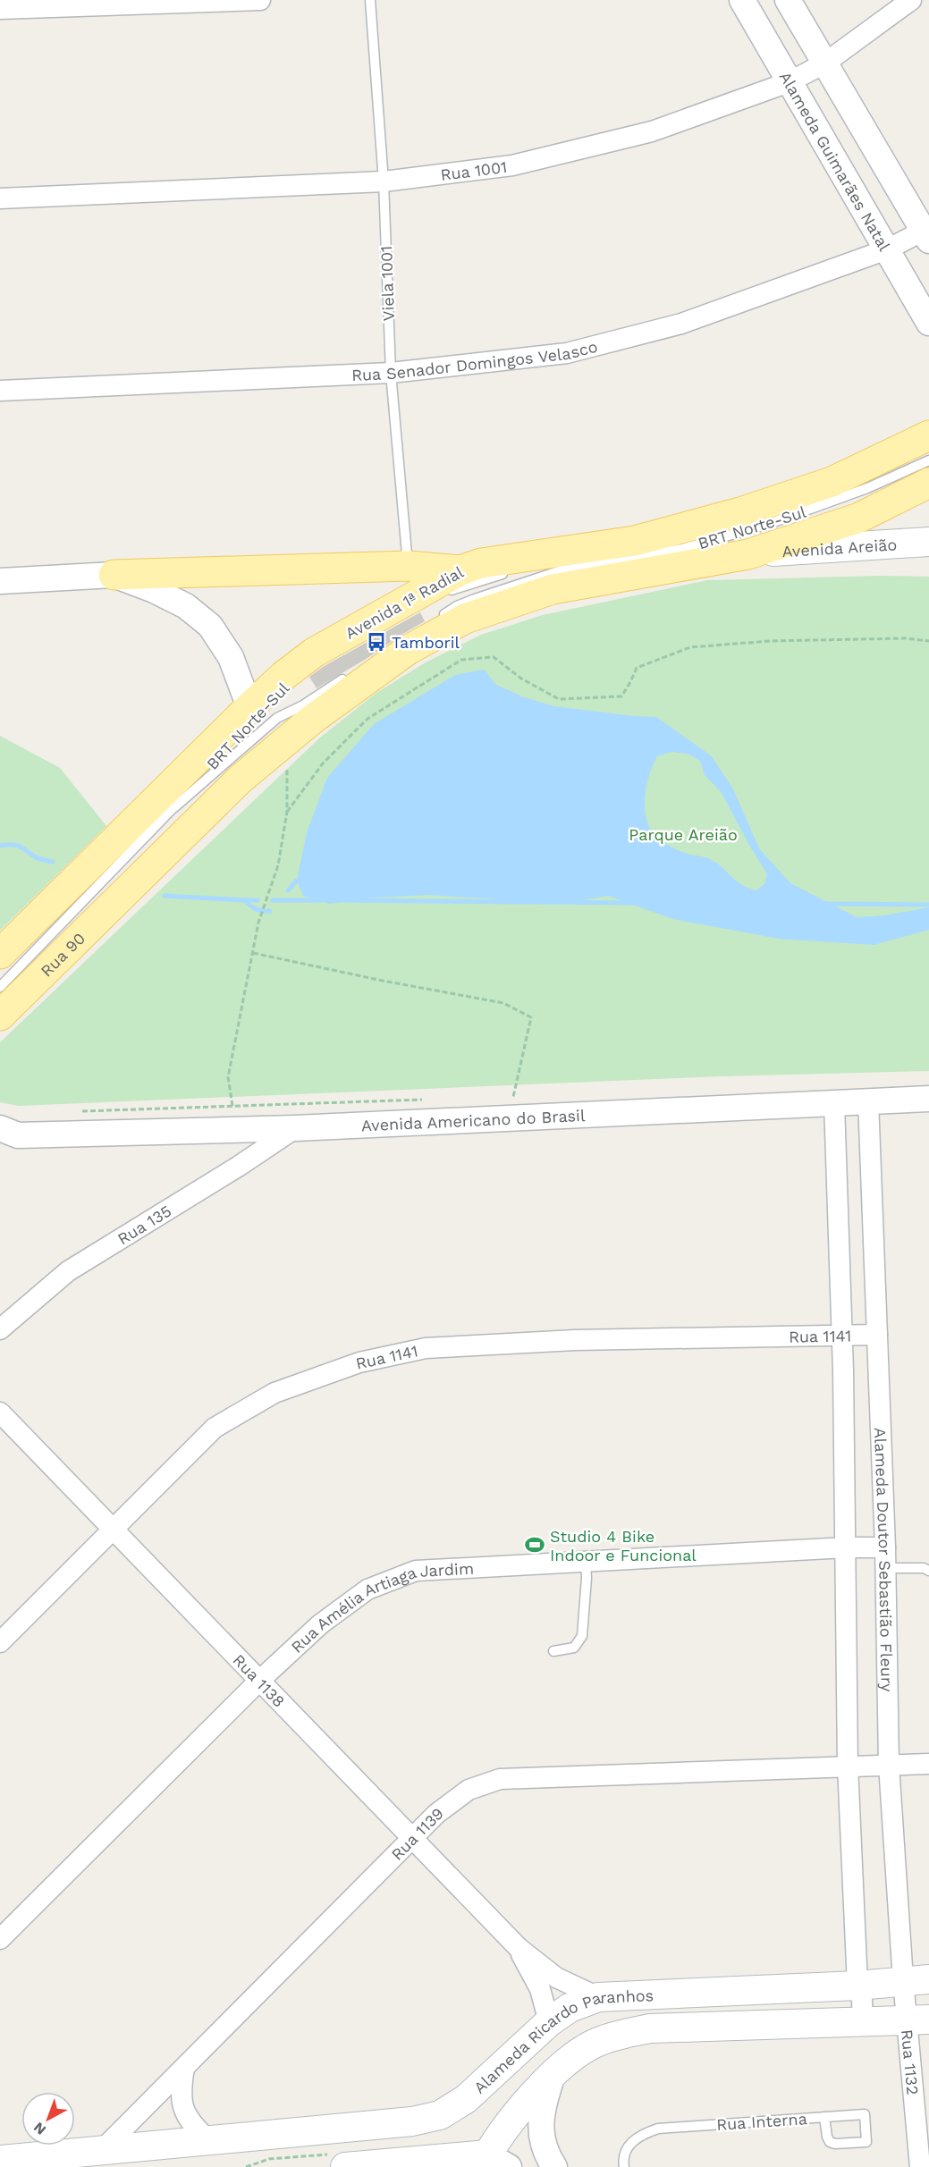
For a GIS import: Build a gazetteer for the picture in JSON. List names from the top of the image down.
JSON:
{
  "streets": {
    "main road": [
      "Avenida Areião",
      "Avenida 1ª Radial",
      "Rua 90",
      "Alameda Ricardo Paranhos"
    ],
    "street": [
      "Alameda Guimarães Natal",
      "Rua 1001",
      "Rua Senador Domingos Velasco",
      "Avenida Americano do Brasil",
      "Rua 135",
      "Rua 1141",
      "Alameda Doutor Sebastião Fleury",
      "Rua Amélia Artiaga Jardim",
      "Rua 1138",
      "Rua 1139",
      "Rua 1132"
    ],
    "lane": ["Viela 1001", "BRT Norte-Sul", "Rua Interna"]
  },
  "crossings": [
    ["Alameda Guimarães Natal", "Rua 1001"],
    ["Alameda Guimarães Natal", "Rua Senador Domingos Velasco"],
    ["Rua 1001", "Viela 1001"],
    ["Viela 1001", "Rua Senador Domingos Velasco"],
    ["Avenida Areião", "Rua 90"],
    ["Avenida Americano do Brasil", "Rua 135"],
    ["Avenida Americano do Brasil", "Alameda Doutor Sebastião Fleury"],
    ["Rua 1141", "Alameda Doutor Sebastião Fleury"],
    ["Rua 1141", "Rua 1138"],
    ["Alameda Doutor Sebastião Fleury", "Rua Amélia Artiaga Jardim"],
    ["Alameda Doutor Sebastião Fleury", "Rua 1139"],
    ["Alameda Doutor Sebastião Fleury", "Alameda Ricardo Paranhos"],
    ["Alameda Doutor Sebastião Fleury", "Rua 1132"],
    ["Rua Amélia Artiaga Jardim", "Rua 1138"],
    ["Rua 1138", "Rua 1139"],
    ["Rua 1138", "Alameda Ricardo Paranhos"],
    ["Rua 1139", "Alameda Ricardo Paranhos"],
    ["Alameda Ricardo Paranhos", "Rua 1132"]
  ],
  "parks": ["Parque Areião"],
  "places": {
    "bus stop": ["Tamboril"],
    "sports": ["Studio 4 Bike Indoor e Funcional"]
  },
  "north": "bottom left"
}
